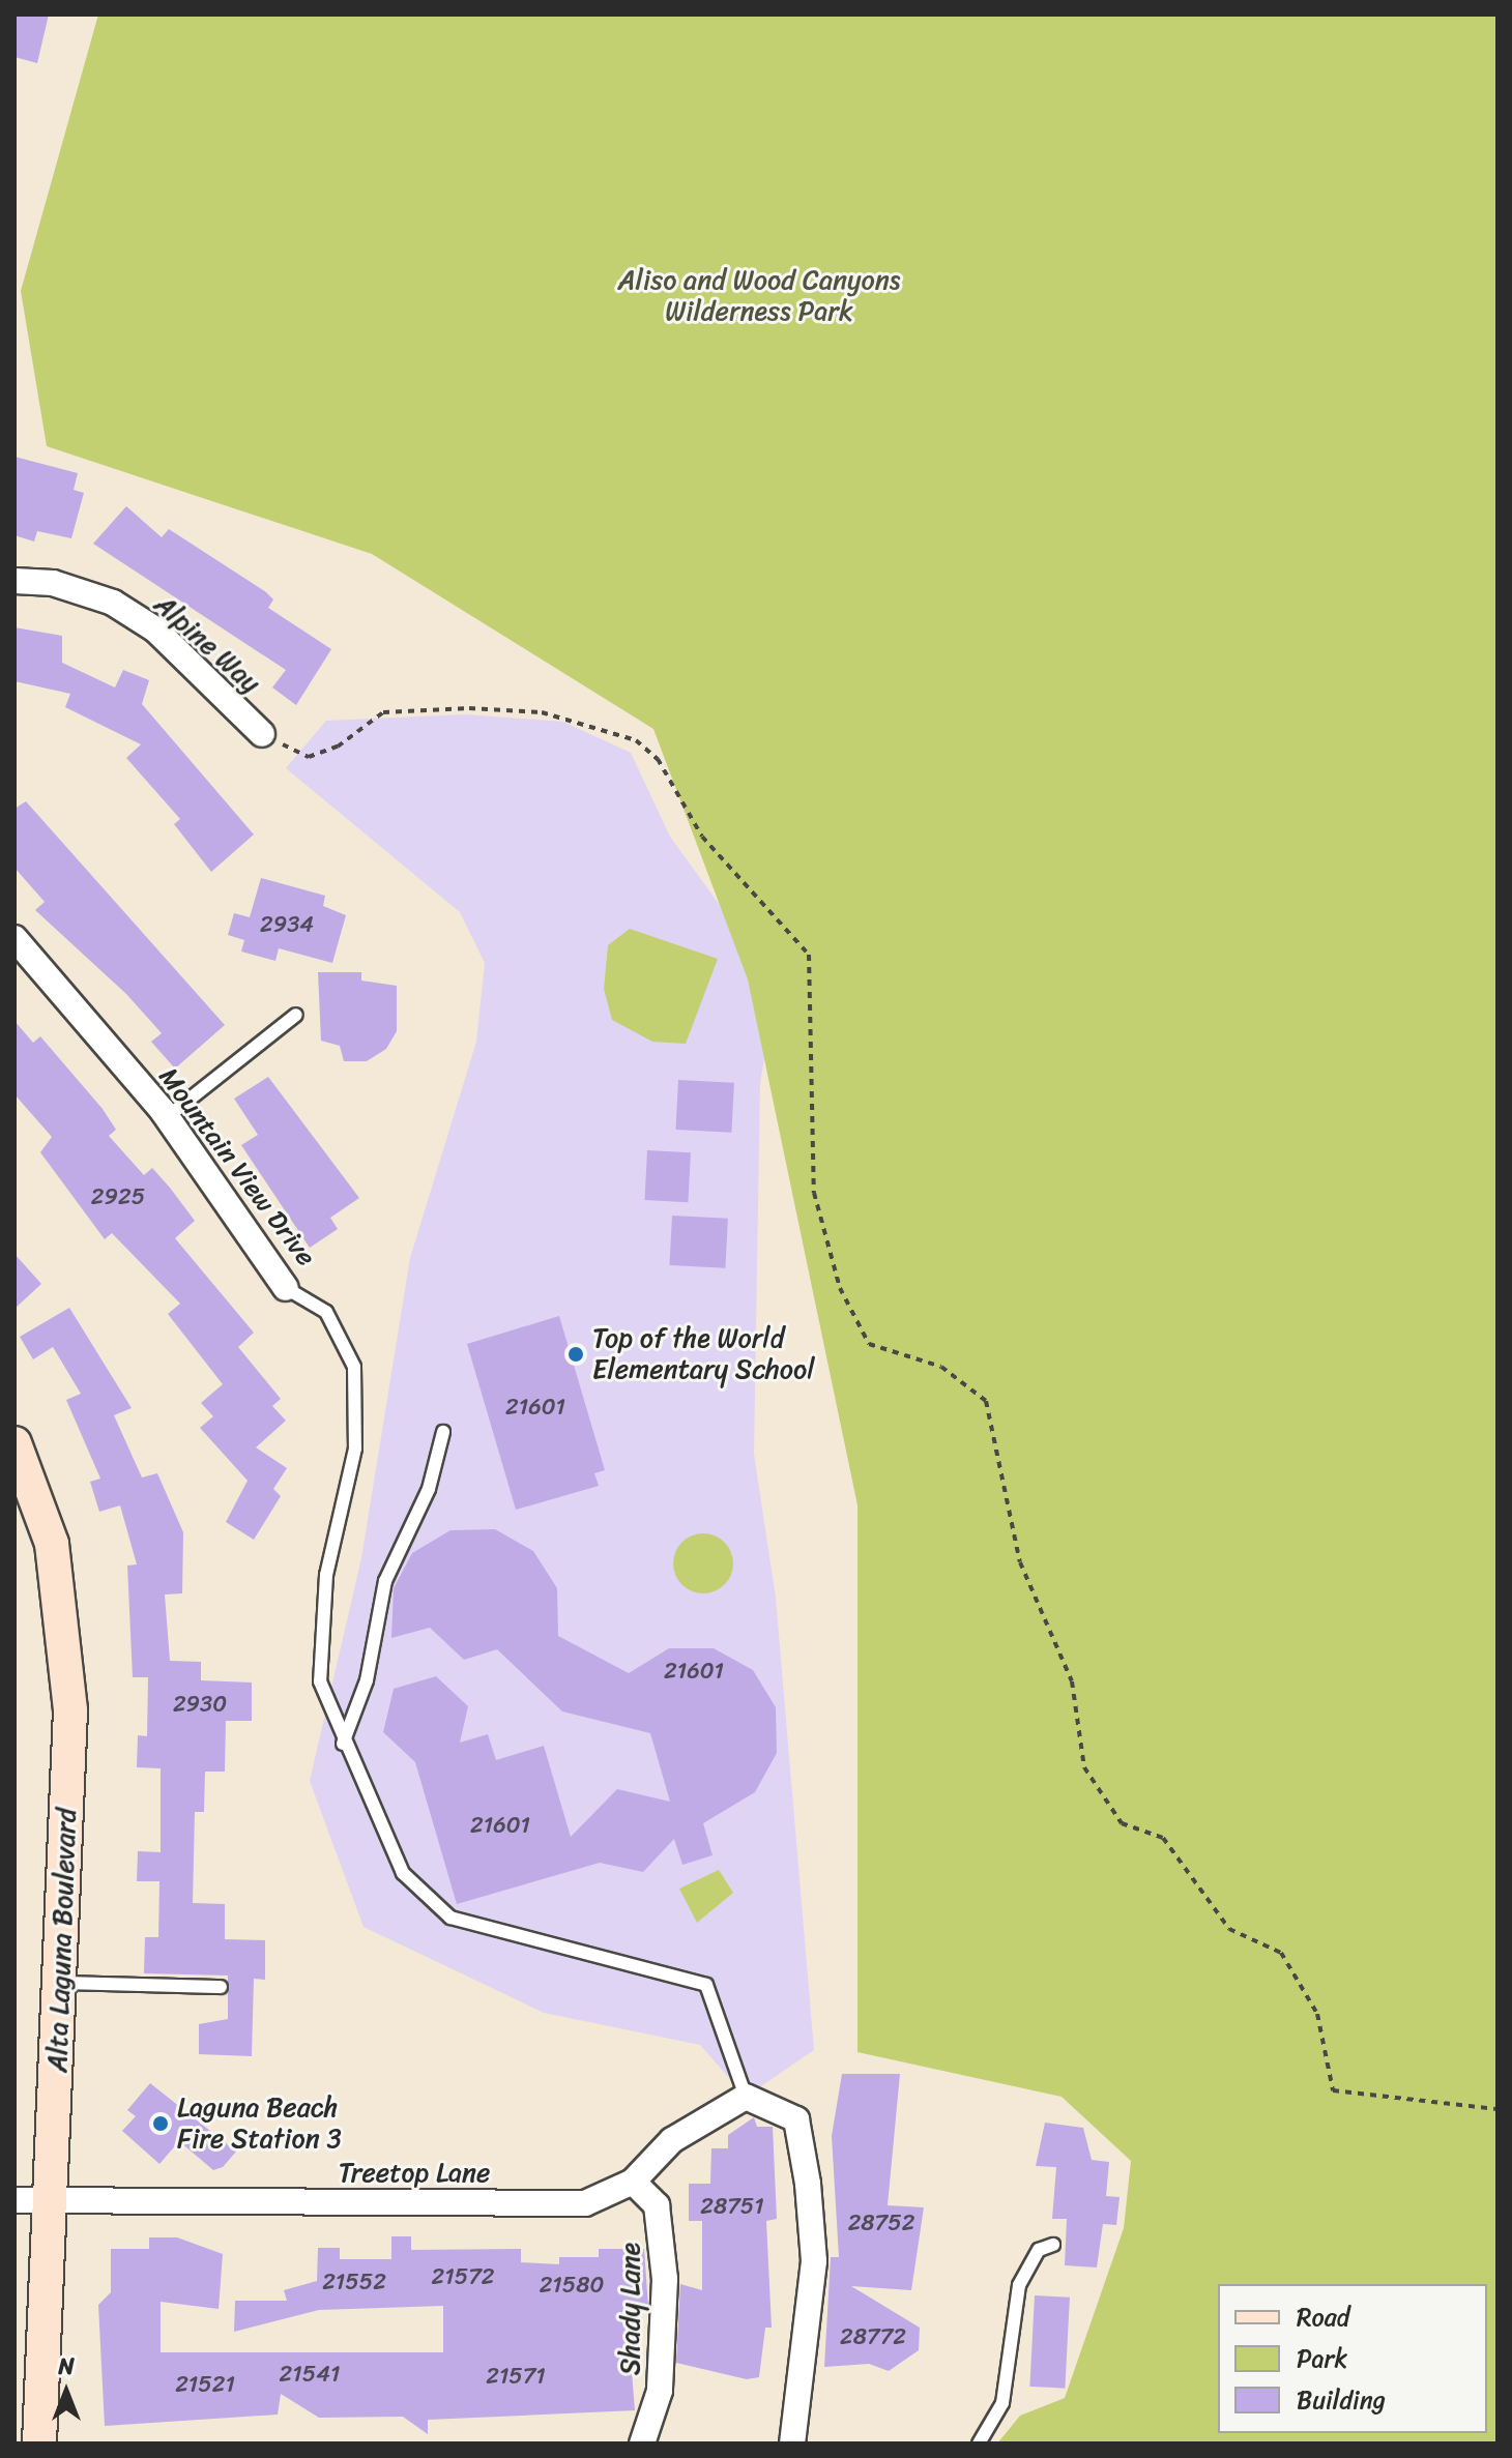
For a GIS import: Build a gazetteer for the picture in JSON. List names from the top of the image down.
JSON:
{
  "streets": {
    "main road": ["Alta Laguna Boulevard"],
    "street": [
      "Alpine Way",
      "Mountain View Drive",
      "Treetop Lane",
      "Shady Lane"
    ]
  },
  "crossings": [
    ["Mountain View Drive", "Treetop Lane"],
    ["Alta Laguna Boulevard", "Treetop Lane"],
    ["Treetop Lane", "Shady Lane"]
  ],
  "parks": ["Aliso and Wood Canyons Wilderness Park"],
  "places": ["Top of the World Elementary School", "Laguna Beach Fire Station 3"],
  "house_numbers": [
    "2934",
    "2925",
    "21601",
    "21601",
    "2930",
    "21601",
    "28751",
    "28752",
    "21572",
    "21552",
    "21580",
    "28772",
    "21541",
    "21571",
    "21521"
  ],
  "legend": ["Road", "Park", "Building"],
  "north": "top"
}
